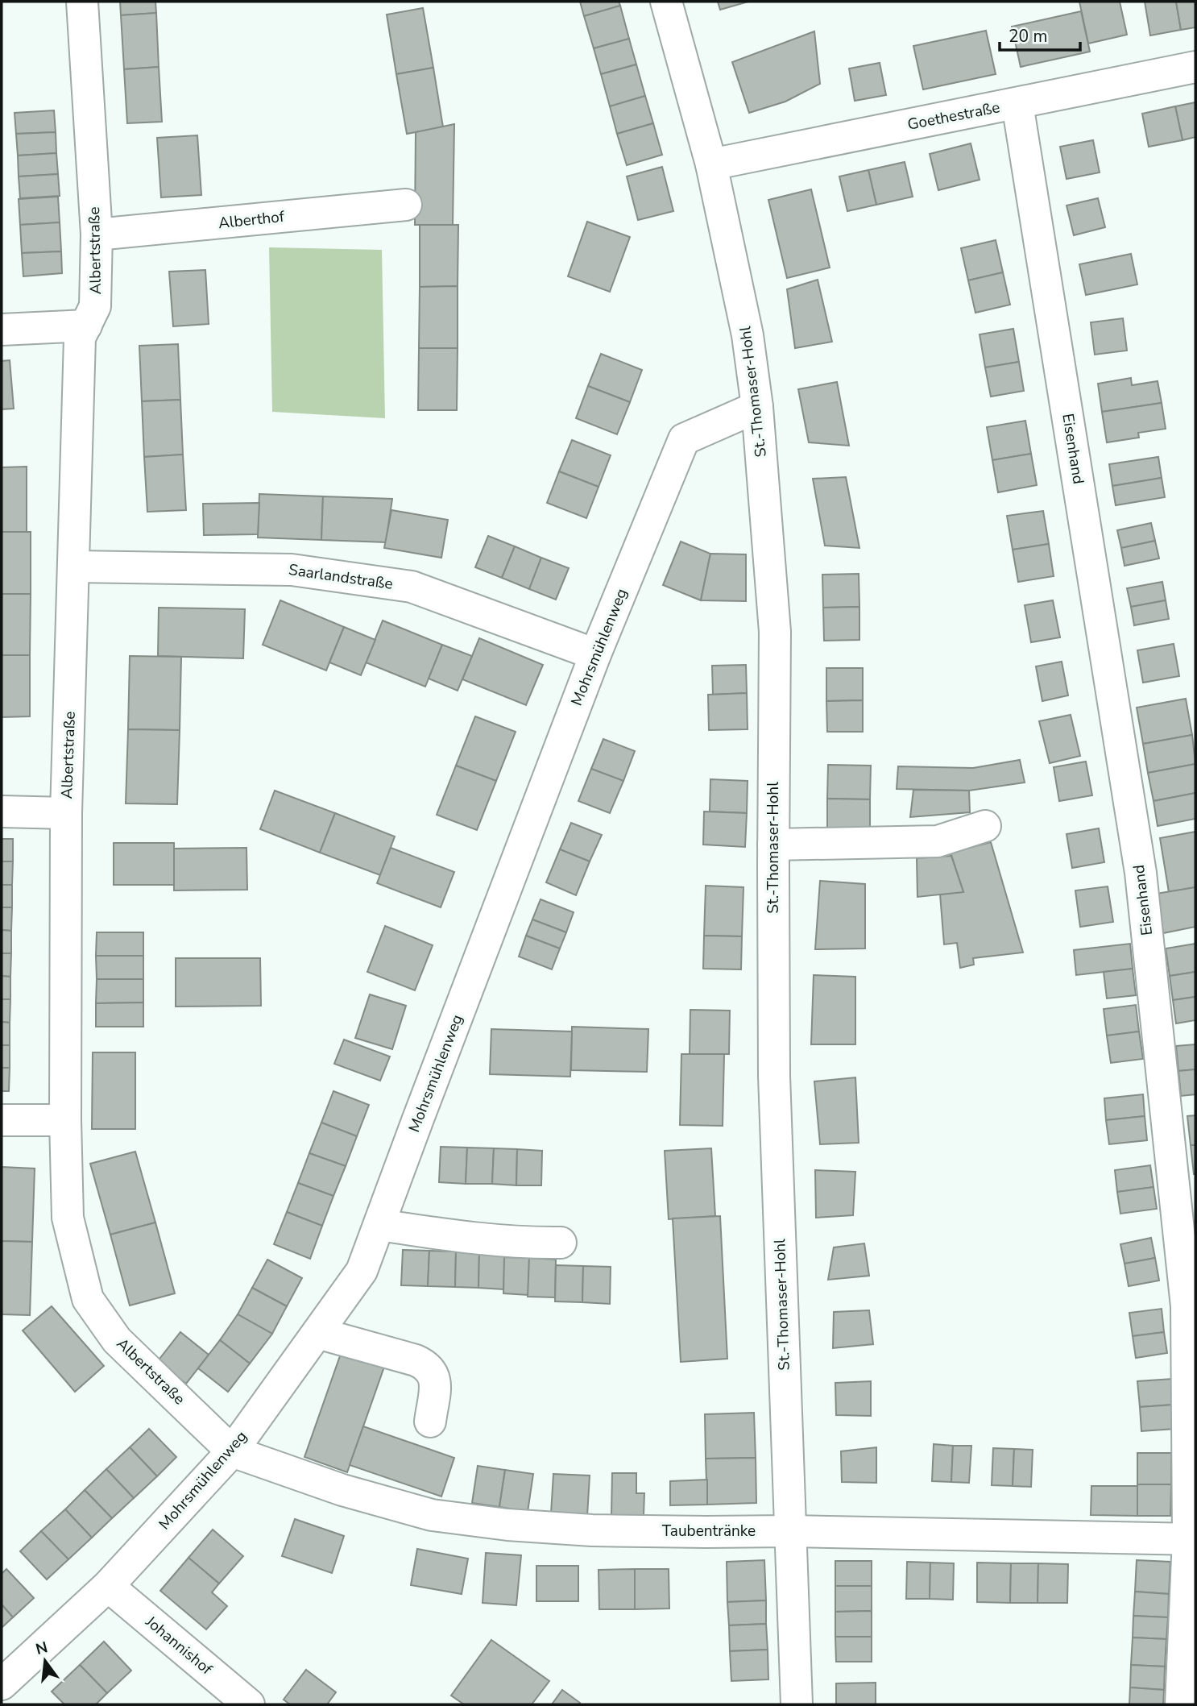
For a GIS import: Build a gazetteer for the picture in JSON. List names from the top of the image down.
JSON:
{
  "streets": {
    "street": [
      "Goethestraße",
      "Alberthof",
      "Albertstraße",
      "St.-Thomaser-Hohl",
      "Eisenhand",
      "Saarlandstraße",
      "Mohrsmühlenweg",
      "Taubentränke",
      "Johannishof"
    ]
  },
  "crossings": [
    ["Goethestraße", "St.-Thomaser-Hohl"],
    ["Goethestraße", "Eisenhand"],
    ["Alberthof", "Albertstraße"],
    ["Albertstraße", "Saarlandstraße"],
    ["Albertstraße", "Mohrsmühlenweg"],
    ["Albertstraße", "Taubentränke"],
    ["St.-Thomaser-Hohl", "Mohrsmühlenweg"],
    ["St.-Thomaser-Hohl", "Taubentränke"],
    ["Eisenhand", "Taubentränke"],
    ["Saarlandstraße", "Mohrsmühlenweg"],
    ["Mohrsmühlenweg", "Taubentränke"],
    ["Mohrsmühlenweg", "Johannishof"]
  ],
  "scale_bar": "20 m",
  "north": "top"
}
